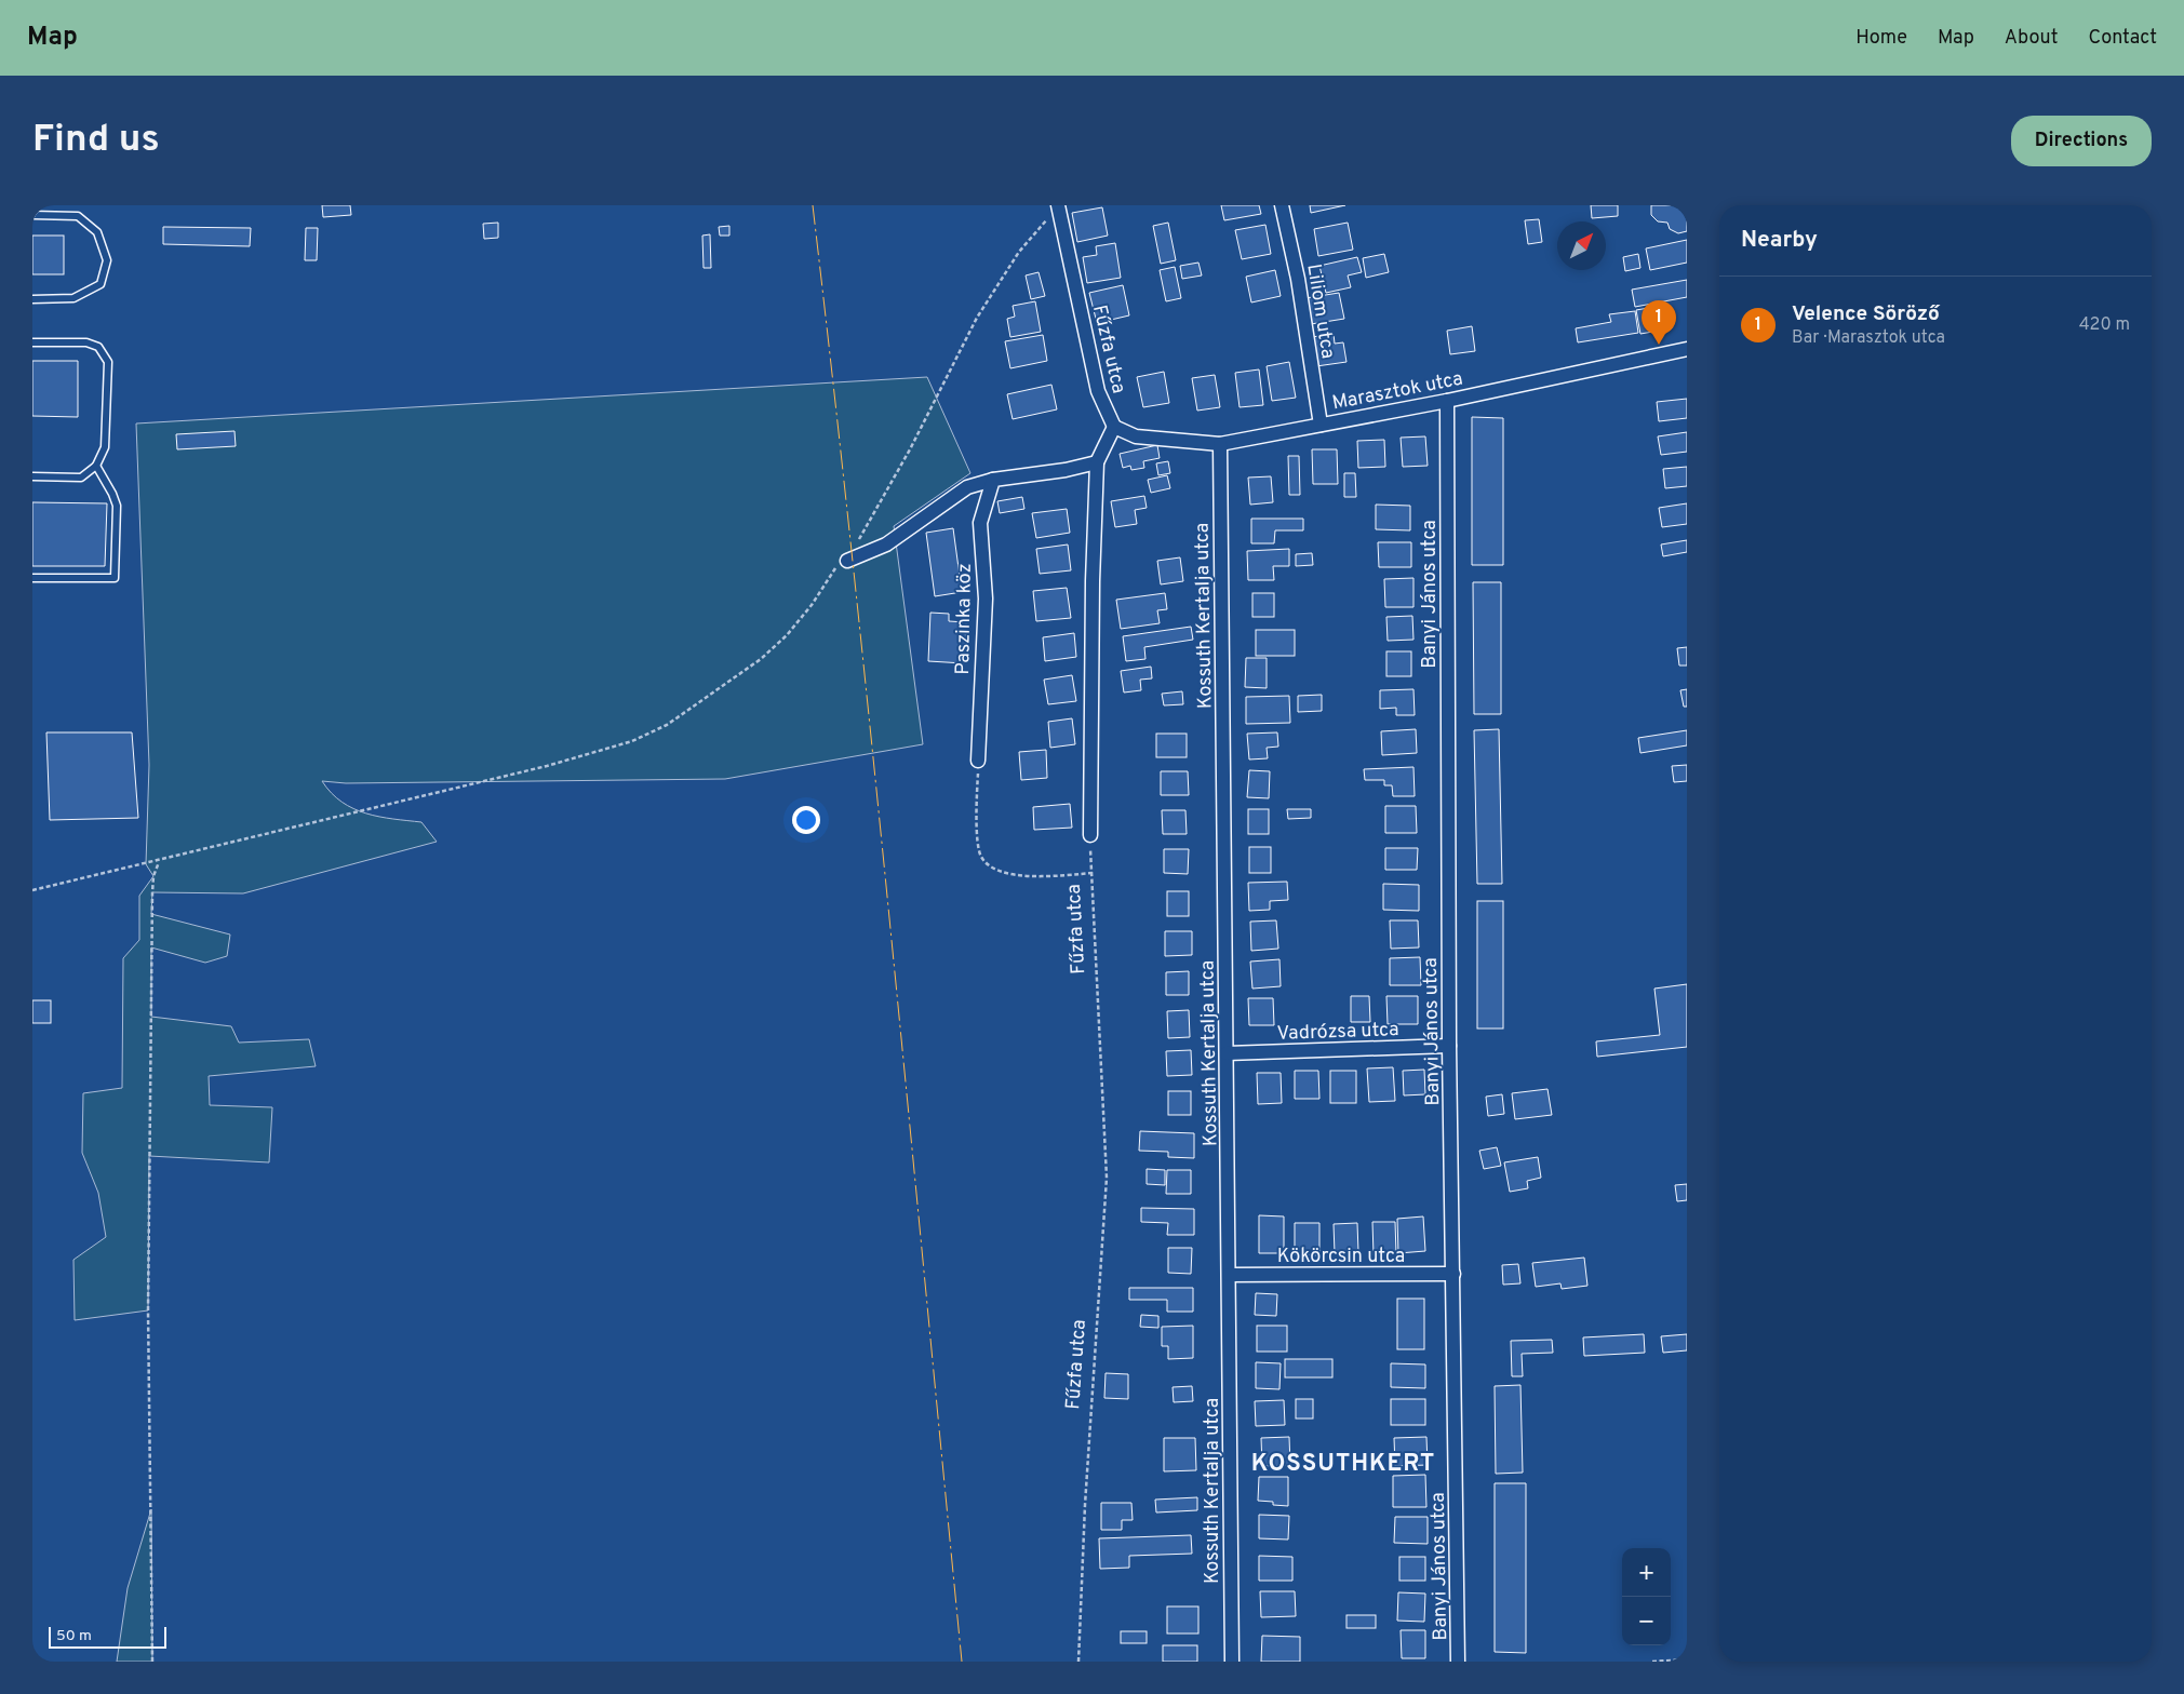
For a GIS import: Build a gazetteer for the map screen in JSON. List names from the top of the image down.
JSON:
{
  "streets": {
    "street": [
      "Liliom utca",
      "Fűzfa utca",
      "Marasztok utca",
      "Banyi János utca",
      "Kossuth Kertalja utca",
      "Paszinka köz",
      "Vadrózsa utca",
      "Kökörcsin utca"
    ]
  },
  "crossings": [
    ["Liliom utca", "Marasztok utca"],
    ["Fűzfa utca", "Marasztok utca"],
    ["Marasztok utca", "Banyi János utca"],
    ["Marasztok utca", "Kossuth Kertalja utca"],
    ["Banyi János utca", "Vadrózsa utca"],
    ["Banyi János utca", "Kökörcsin utca"],
    ["Kossuth Kertalja utca", "Vadrózsa utca"],
    ["Kossuth Kertalja utca", "Kökörcsin utca"]
  ],
  "districts": ["KOSSUTHKERT"],
  "scale_bar": "50 m",
  "north": "top right",
  "page": {
    "header": "Map",
    "nav": [
      "Home",
      "Map",
      "About",
      "Contact"
    ],
    "buttons": "Directions",
    "title": "Find us",
    "heading": "Nearby",
    "list": [
      {
        "mark": "1",
        "name": "Velence Söröző",
        "note": "Bar · Marasztok utca",
        "value": "420 m"
      }
    ],
    "pins": "1",
    "map_buttons": ["+", "−"],
    "scale": "50 m"
  }
}
